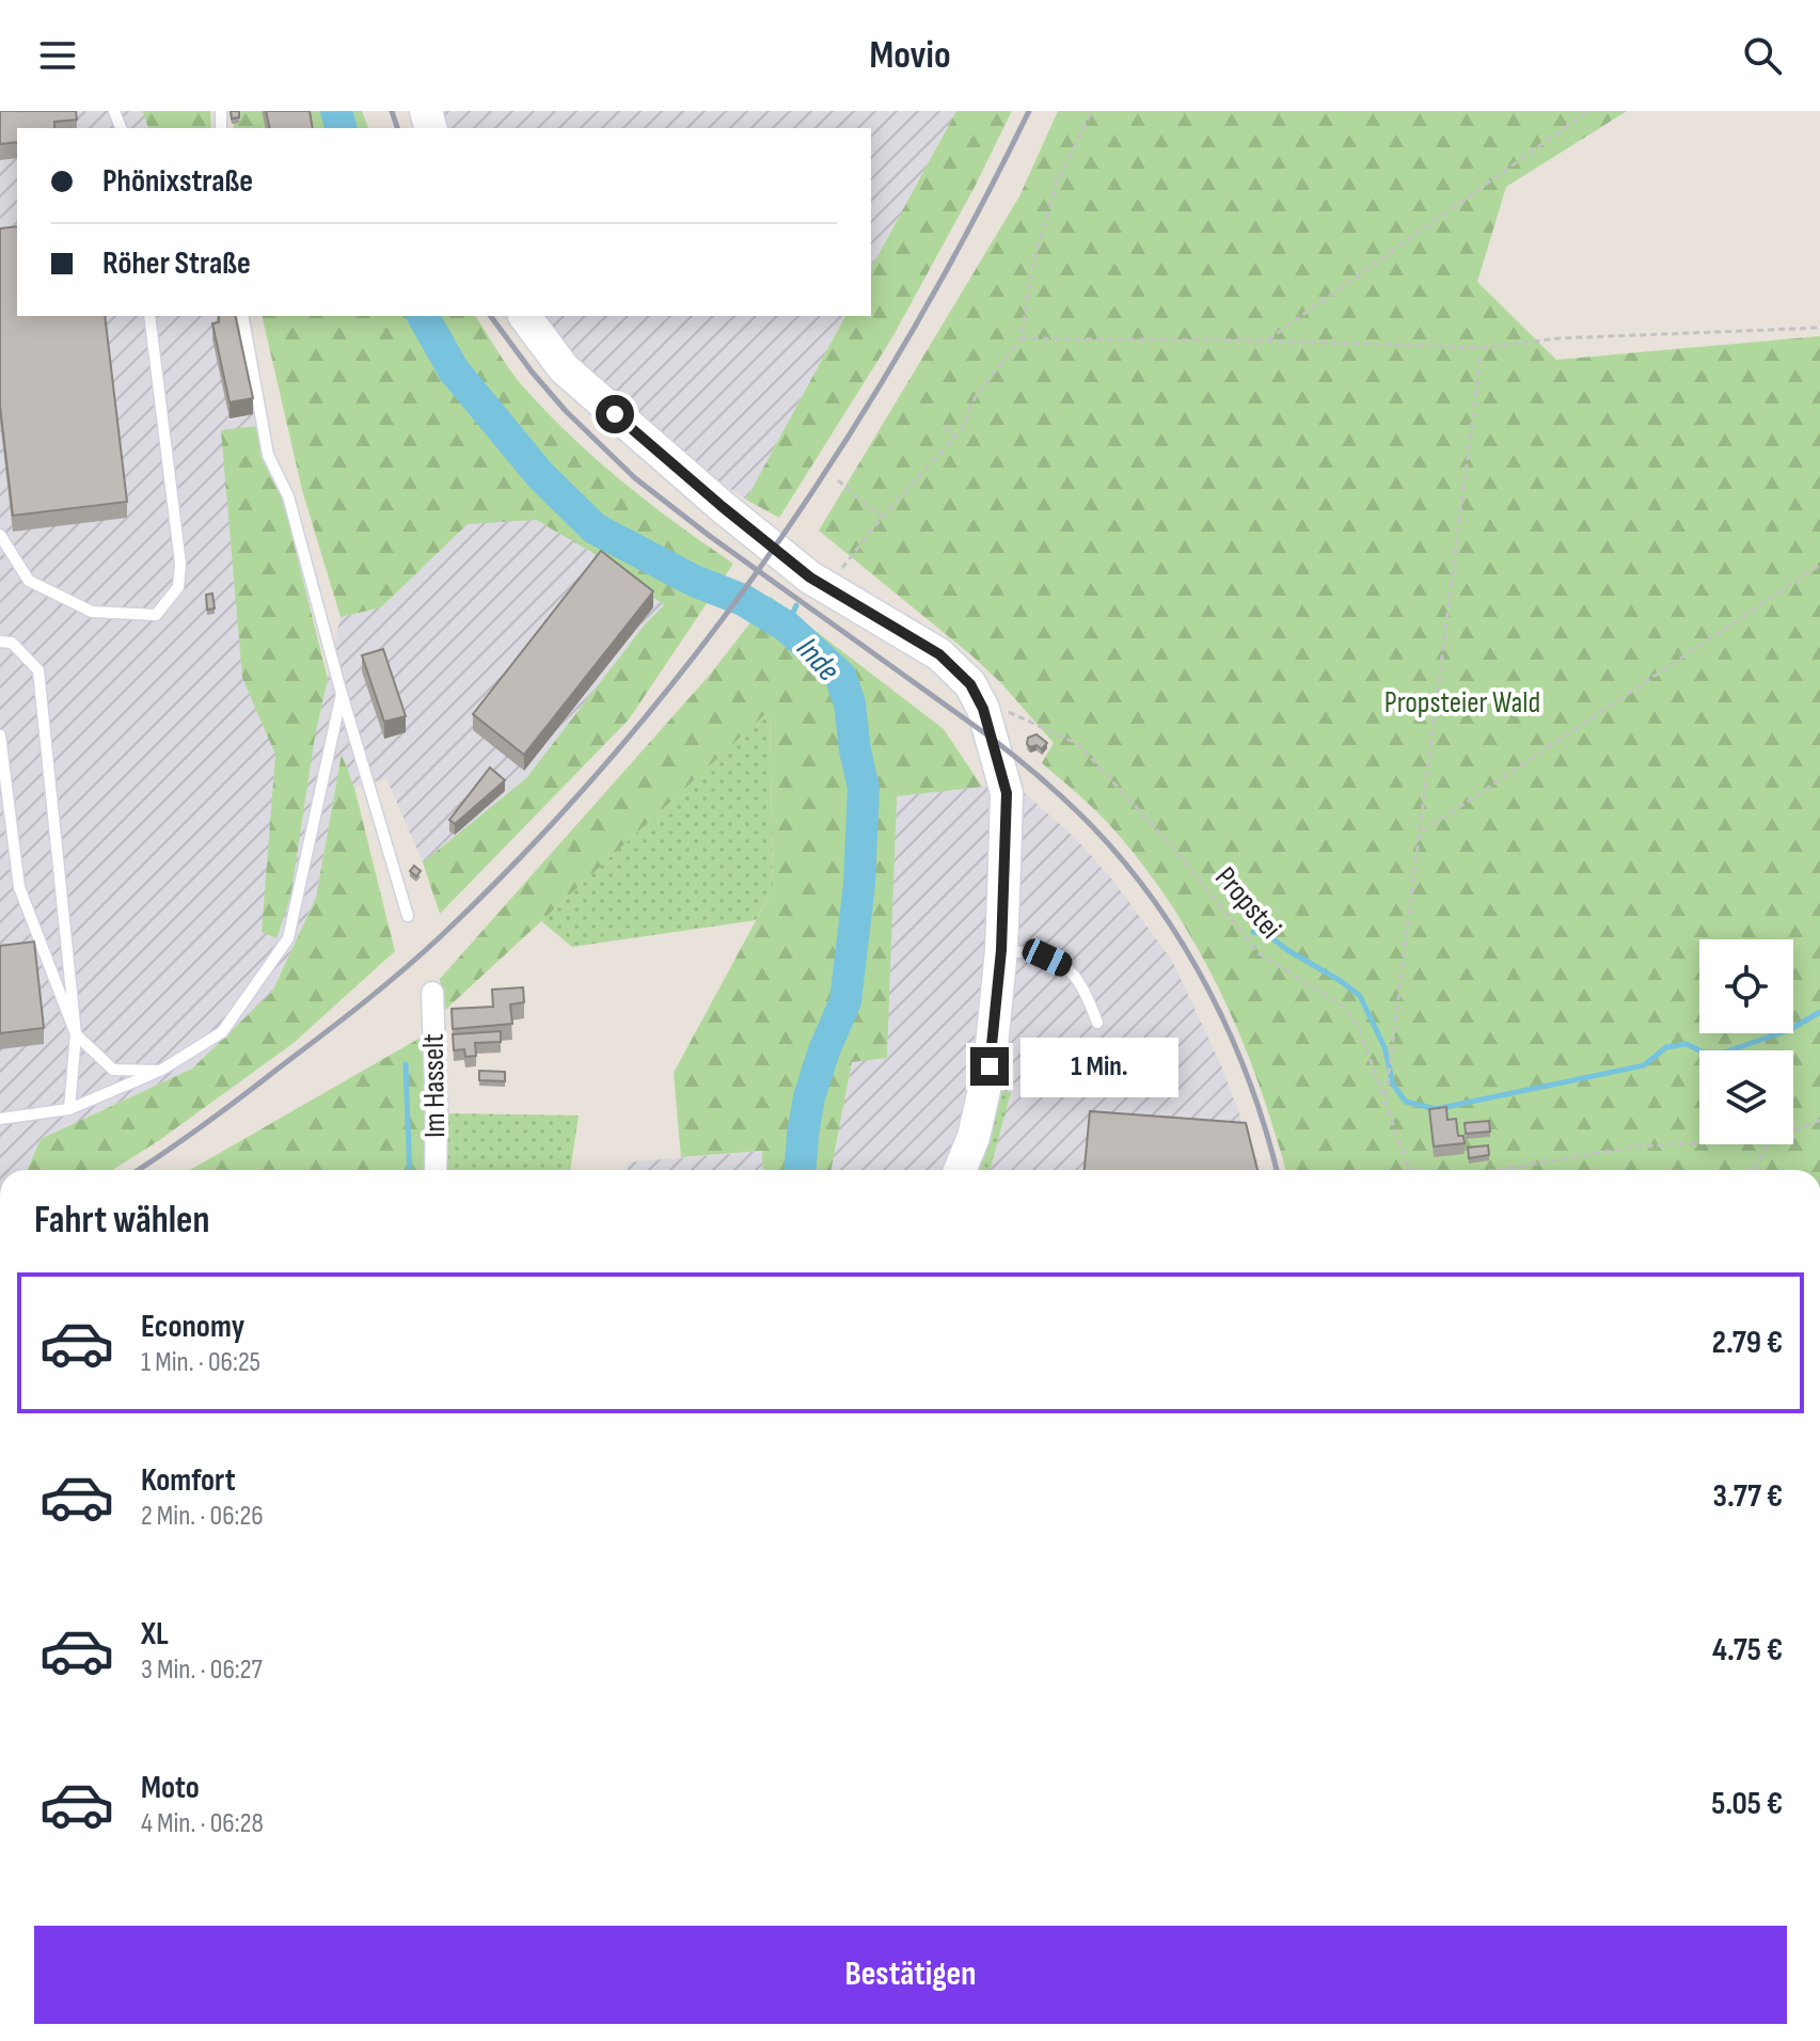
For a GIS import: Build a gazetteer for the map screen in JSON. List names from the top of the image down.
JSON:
{
  "streets": {
    "street": ["Im Hasselt"],
    "path": ["Propstei"]
  },
  "water": ["Inde"],
  "parks": ["Propsteier Wald"],
  "page": {
    "header": "Movio",
    "banner": ["Phönixstraße", "Röher Straße"],
    "bubble": "1 Min.",
    "heading": "Fahrt wählen",
    "list": [
      {
        "name": "Economy",
        "note": "1 Min. · 06:25",
        "value": "2.79 €"
      },
      {
        "name": "Komfort",
        "note": "2 Min. · 06:26",
        "value": "3.77 €"
      },
      {
        "name": "XL",
        "note": "3 Min. · 06:27",
        "value": "4.75 €"
      },
      {
        "name": "Moto",
        "note": "4 Min. · 06:28",
        "value": "5.05 €"
      }
    ],
    "buttons": "Bestätigen"
  }
}
